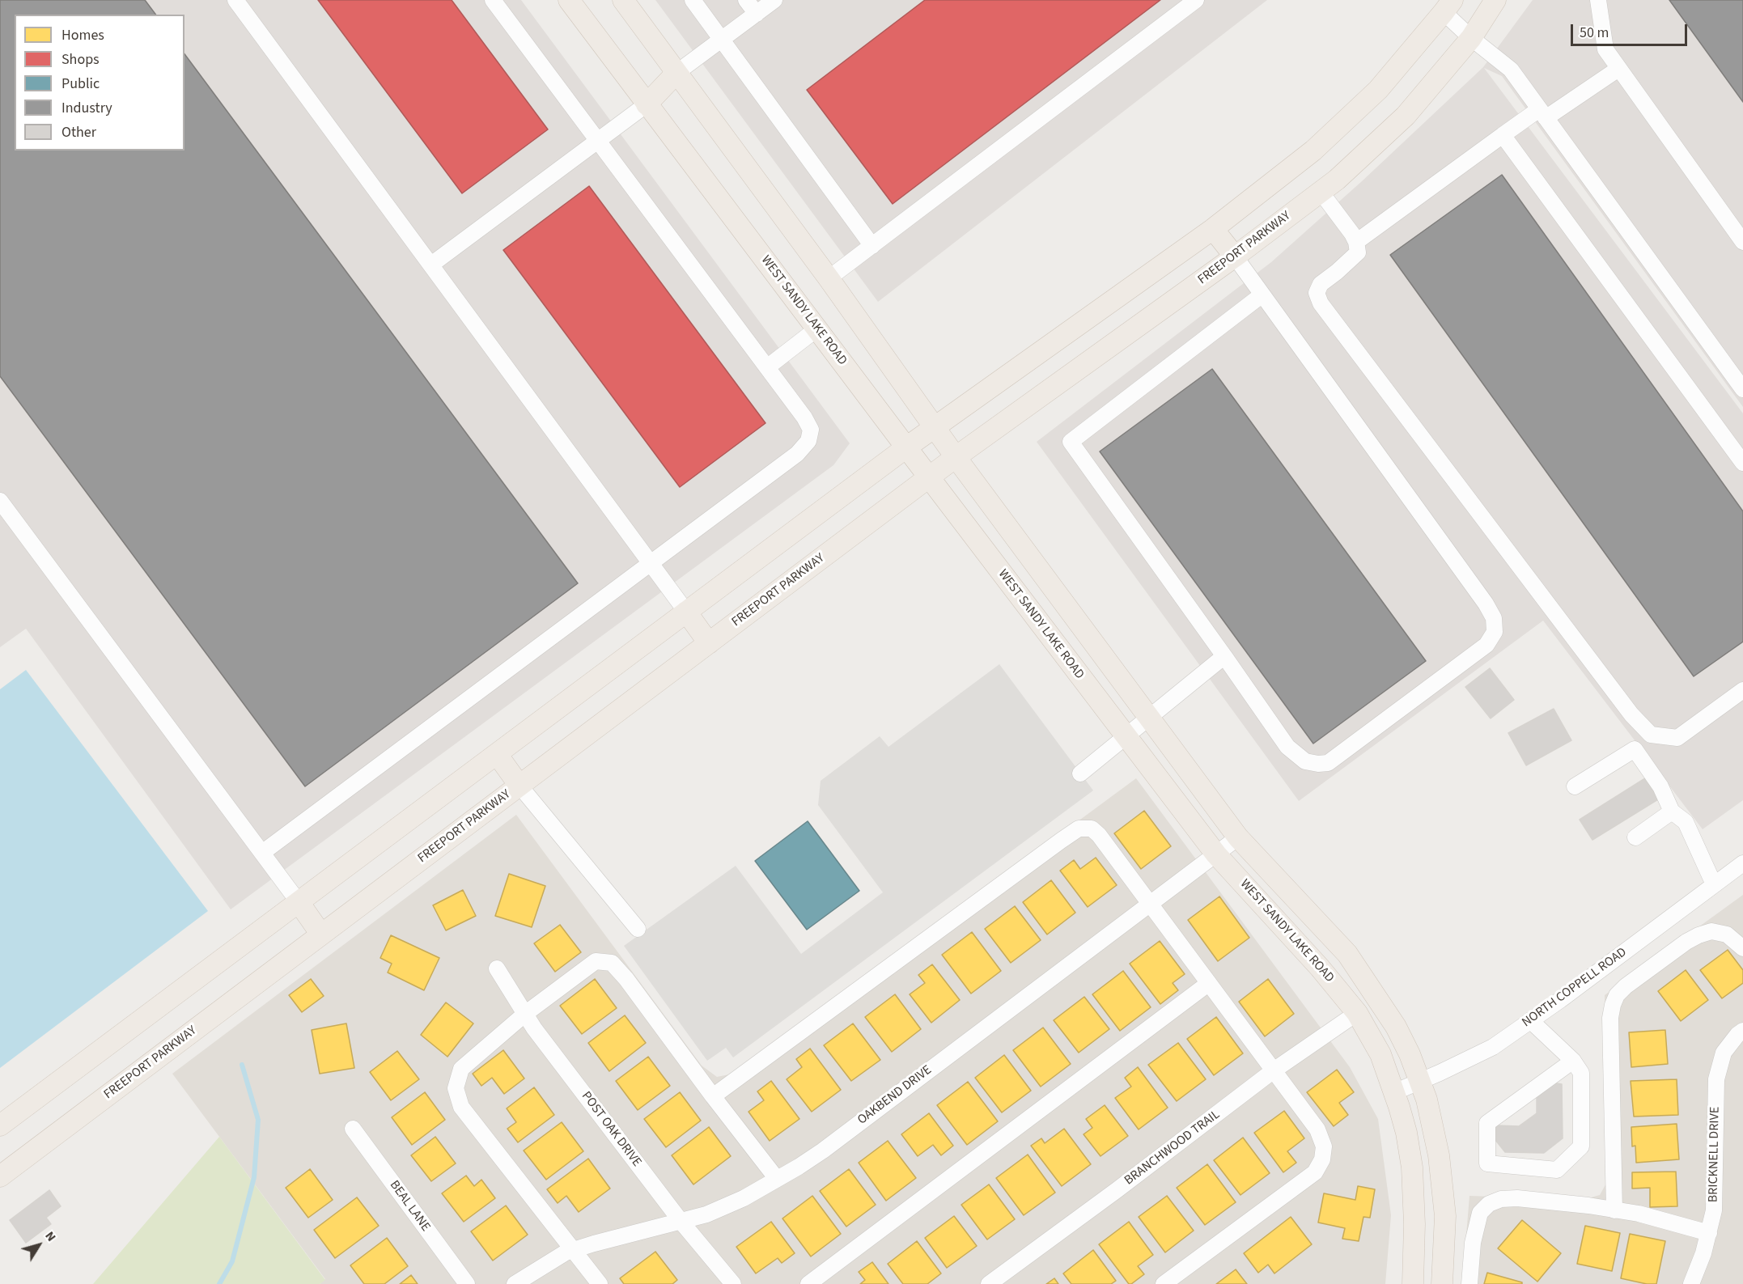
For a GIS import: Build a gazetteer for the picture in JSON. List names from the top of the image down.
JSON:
{
  "streets": {
    "main road": ["FREEPORT PARKWAY", "WEST SANDY LAKE ROAD"],
    "street": [
      "NORTH COPPELL ROAD",
      "OAKBEND DRIVE",
      "POST OAK DRIVE",
      "BRANCHWOOD TRAIL",
      "BRICKNELL DRIVE",
      "BEAL LANE"
    ]
  },
  "crossings": [
    ["FREEPORT PARKWAY", "WEST SANDY LAKE ROAD"],
    ["WEST SANDY LAKE ROAD", "NORTH COPPELL ROAD"],
    ["WEST SANDY LAKE ROAD", "OAKBEND DRIVE"],
    ["WEST SANDY LAKE ROAD", "BRANCHWOOD TRAIL"],
    ["OAKBEND DRIVE", "POST OAK DRIVE"]
  ],
  "legend": [
    "Homes",
    "Shops",
    "Public",
    "Industry",
    "Other"
  ],
  "scale_bar": "50 m",
  "north": "top right"
}
